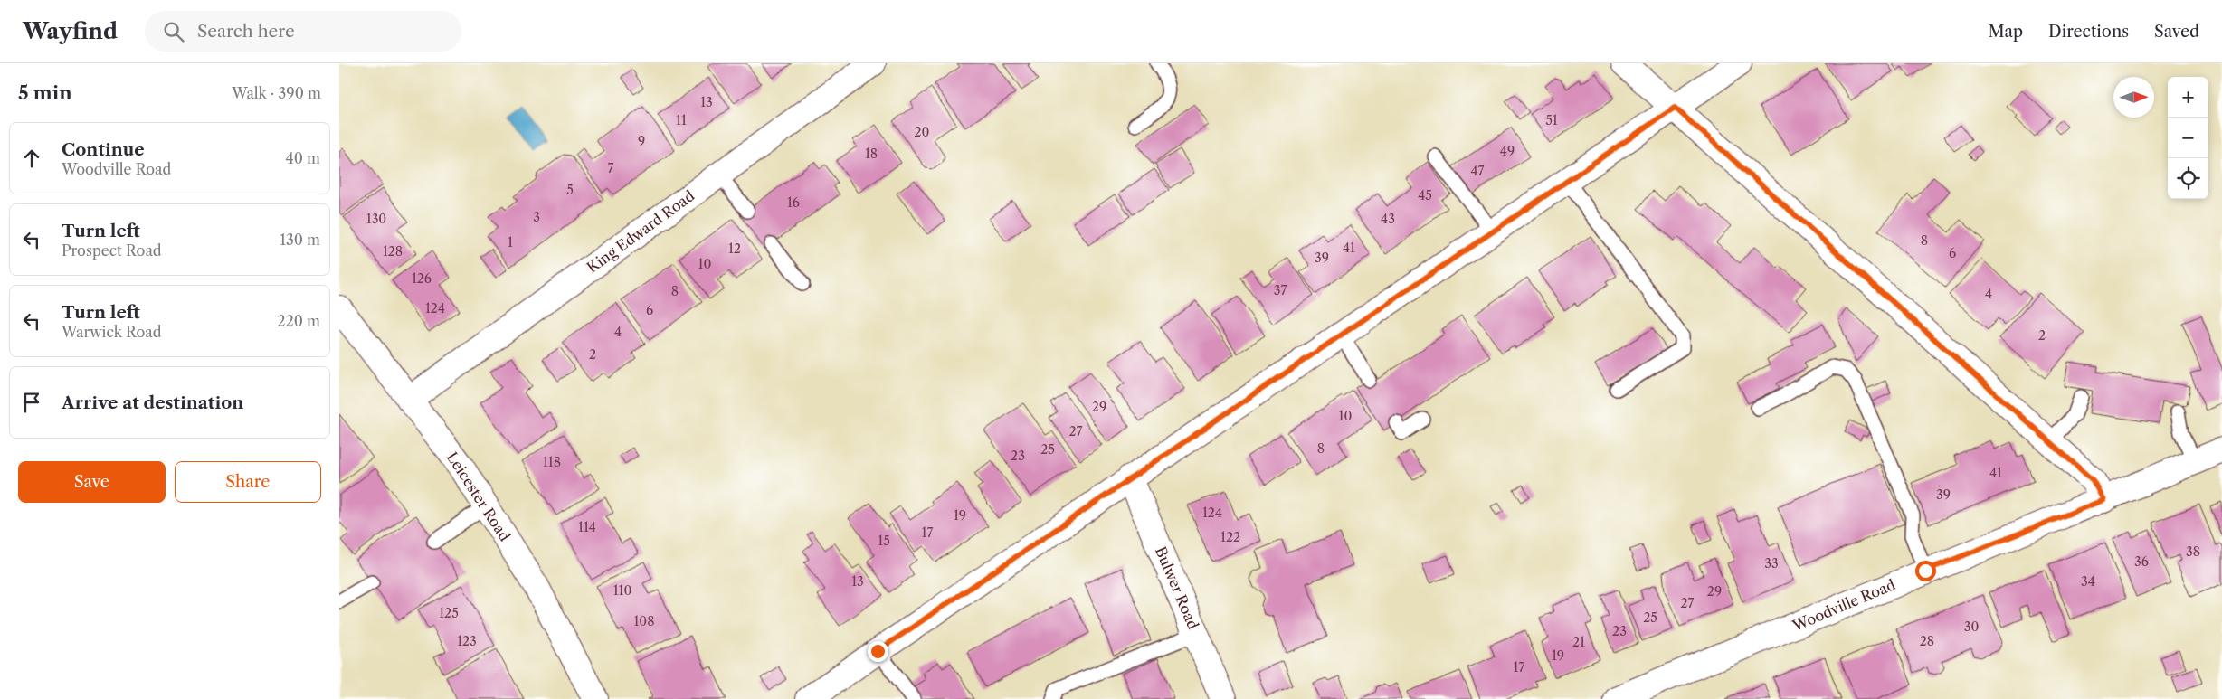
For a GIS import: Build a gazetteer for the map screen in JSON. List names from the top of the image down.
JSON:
{
  "streets": {
    "street": [
      "King Edward Road",
      "Leicester Road",
      "Bulwer Road",
      "Woodville Road"
    ]
  },
  "crossings": [
    ["King Edward Road", "Leicester Road"]
  ],
  "house_numbers": [
    "13",
    "11",
    "51",
    "20",
    "9",
    "49",
    "18",
    "7",
    "47",
    "5",
    "45",
    "16",
    "3",
    "130",
    "43",
    "8",
    "1",
    "41",
    "12",
    "128",
    "6",
    "39",
    "10",
    "126",
    "37",
    "8",
    "4",
    "124",
    "6",
    "4",
    "2",
    "2",
    "29",
    "10",
    "27",
    "8",
    "25",
    "23",
    "118",
    "41",
    "39",
    "124",
    "19",
    "114",
    "17",
    "122",
    "15",
    "38",
    "36",
    "33",
    "13",
    "34",
    "110",
    "29",
    "27",
    "125",
    "25",
    "108",
    "30",
    "23",
    "123",
    "28",
    "21",
    "19",
    "17"
  ],
  "north": "right",
  "page": {
    "header": "Wayfind",
    "search": "Search here",
    "nav": ["Map", "Directions", "Saved"],
    "heading": ["5 min", "Walk · 390 m"],
    "map_buttons": ["+", "−"],
    "list": [
      ["Continue", "Woodville Road", "40 m"],
      ["Turn left", "Prospect Road", "130 m"],
      ["Turn left", "Warwick Road", "220 m"],
      "Arrive at destination"
    ],
    "buttons": ["Save", "Share"]
  }
}
